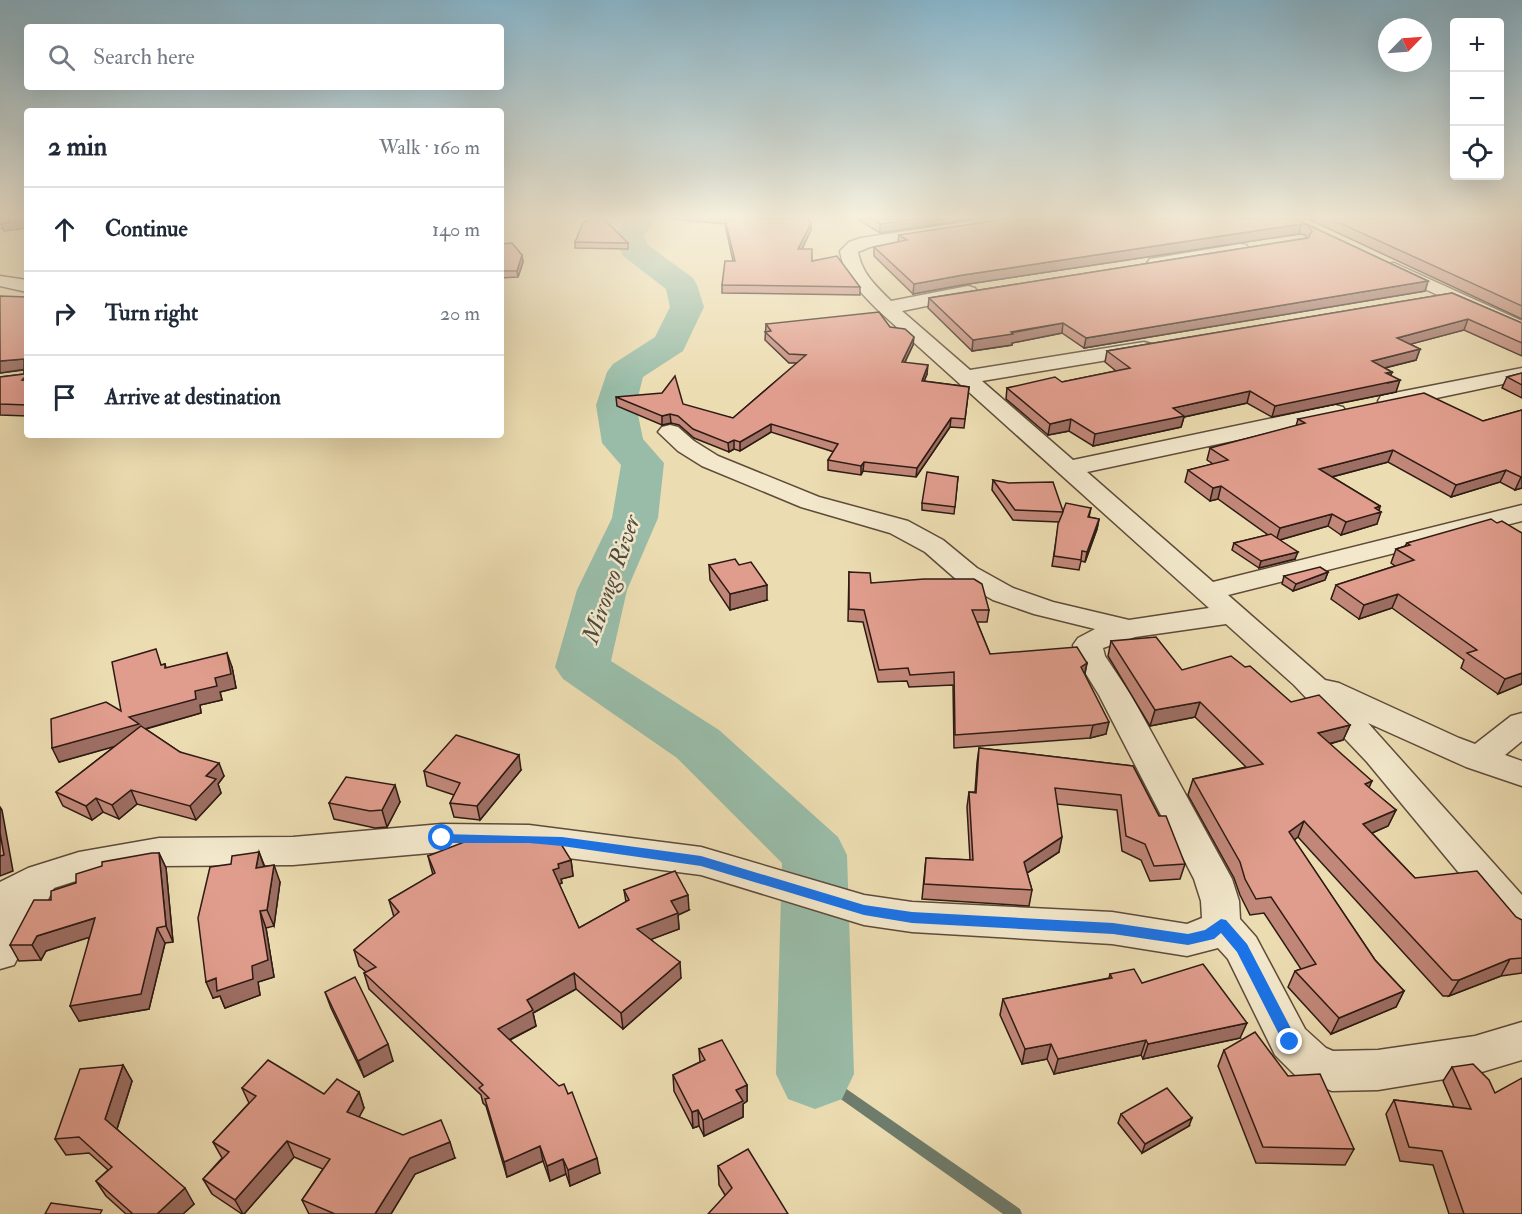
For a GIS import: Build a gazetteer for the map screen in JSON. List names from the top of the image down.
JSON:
{
  "water": ["Mirongo River"],
  "north": "top right",
  "page": {
    "map_buttons": ["+", "−"],
    "search": "Search here",
    "heading": ["2 min", "Walk · 160 m"],
    "list": [
      ["Continue", "140 m"],
      ["Turn right", "20 m"],
      "Arrive at destination"
    ]
  }
}
